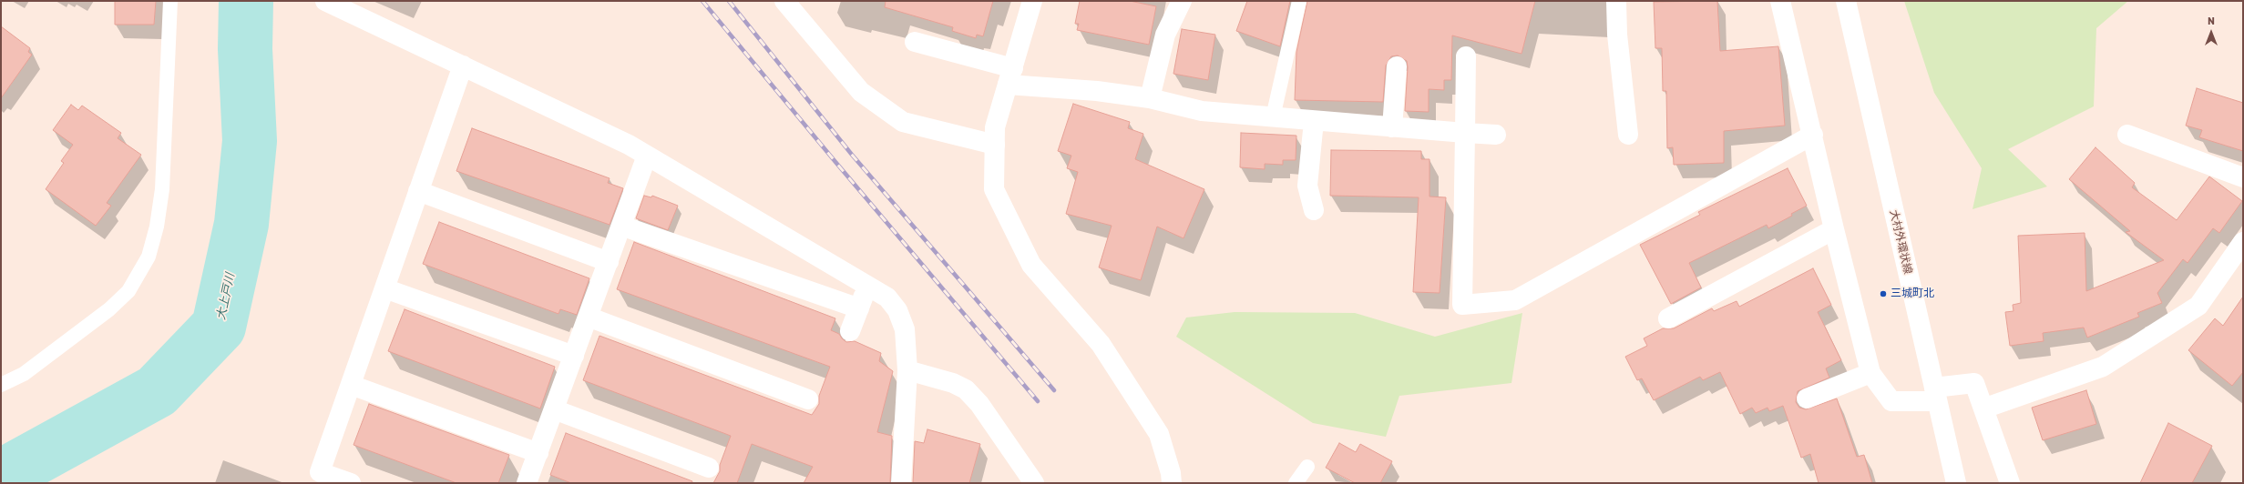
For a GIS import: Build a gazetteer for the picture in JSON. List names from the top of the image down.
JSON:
{
  "streets": {
    "street": ["大村外環状線"]
  },
  "water": ["大上戸川"],
  "places": ["三城町北"],
  "north": "top"
}
